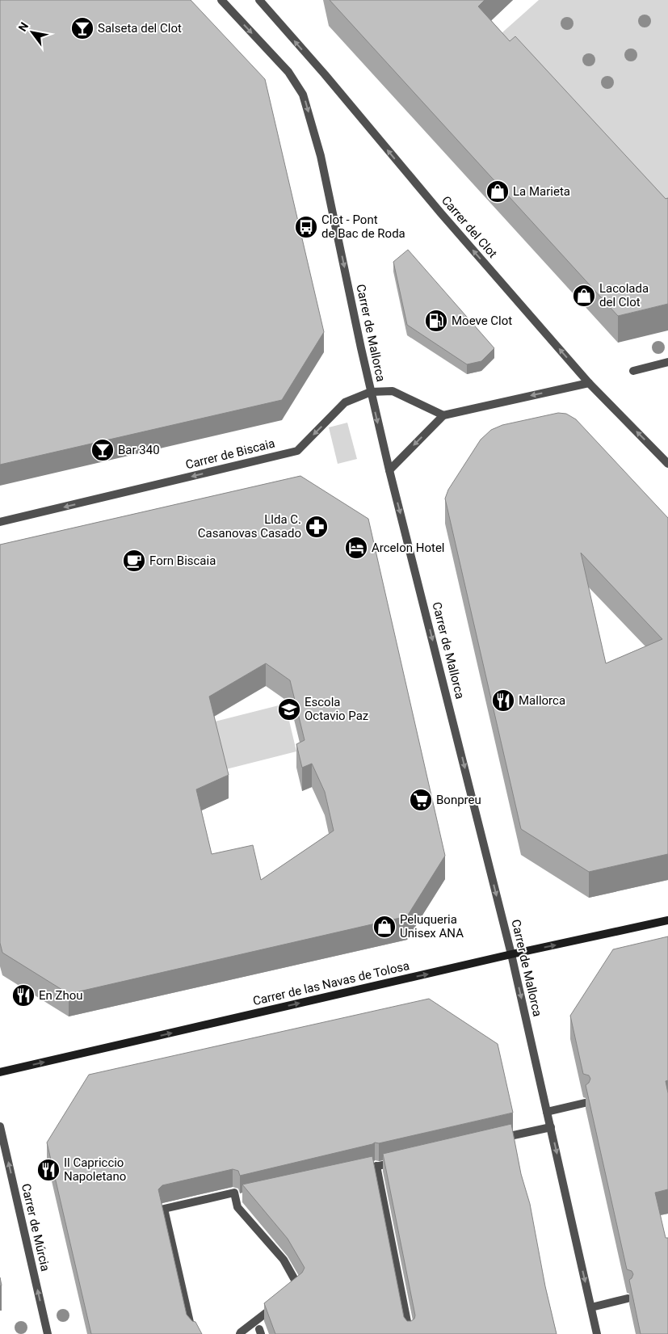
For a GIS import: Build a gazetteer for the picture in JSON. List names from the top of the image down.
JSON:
{
  "streets": {
    "main road": ["Carrer de las Navas de Tolosa"],
    "street": [
      "Carrer del Clot",
      "Carrer de Mallorca",
      "Carrer de Biscaia",
      "Carrer de Múrcia"
    ]
  },
  "crossings": [
    ["Carrer de Mallorca", "Carrer de Biscaia"],
    ["Carrer de Mallorca", "Carrer de las Navas de Tolosa"]
  ],
  "one_way": [
    "Carrer del Clot",
    "Carrer de Mallorca",
    "Carrer de Biscaia",
    "Carrer de las Navas de Tolosa",
    "Carrer de Múrcia"
  ],
  "places": {
    "bar": ["Salseta del Clot", "Bar 340"],
    "shop": ["La Marieta", "Lacolada del Clot", "Peluqueria Unisex ANA"],
    "bus stop": ["Clot - Pont de Bac de Roda"],
    "fuel station": ["Moeve Clot"],
    "pharmacy": ["Llda C. Casanovas Casado"],
    "hotel": ["Arcelon Hotel"],
    "cafe": ["Forn Biscaia"],
    "restaurant": ["Mallorca", "En Zhou", "Il Capriccio Napoletano"],
    "school or university": ["Escola Octavio Paz"],
    "supermarket": ["Bonpreu"]
  },
  "north": "top left"
}
